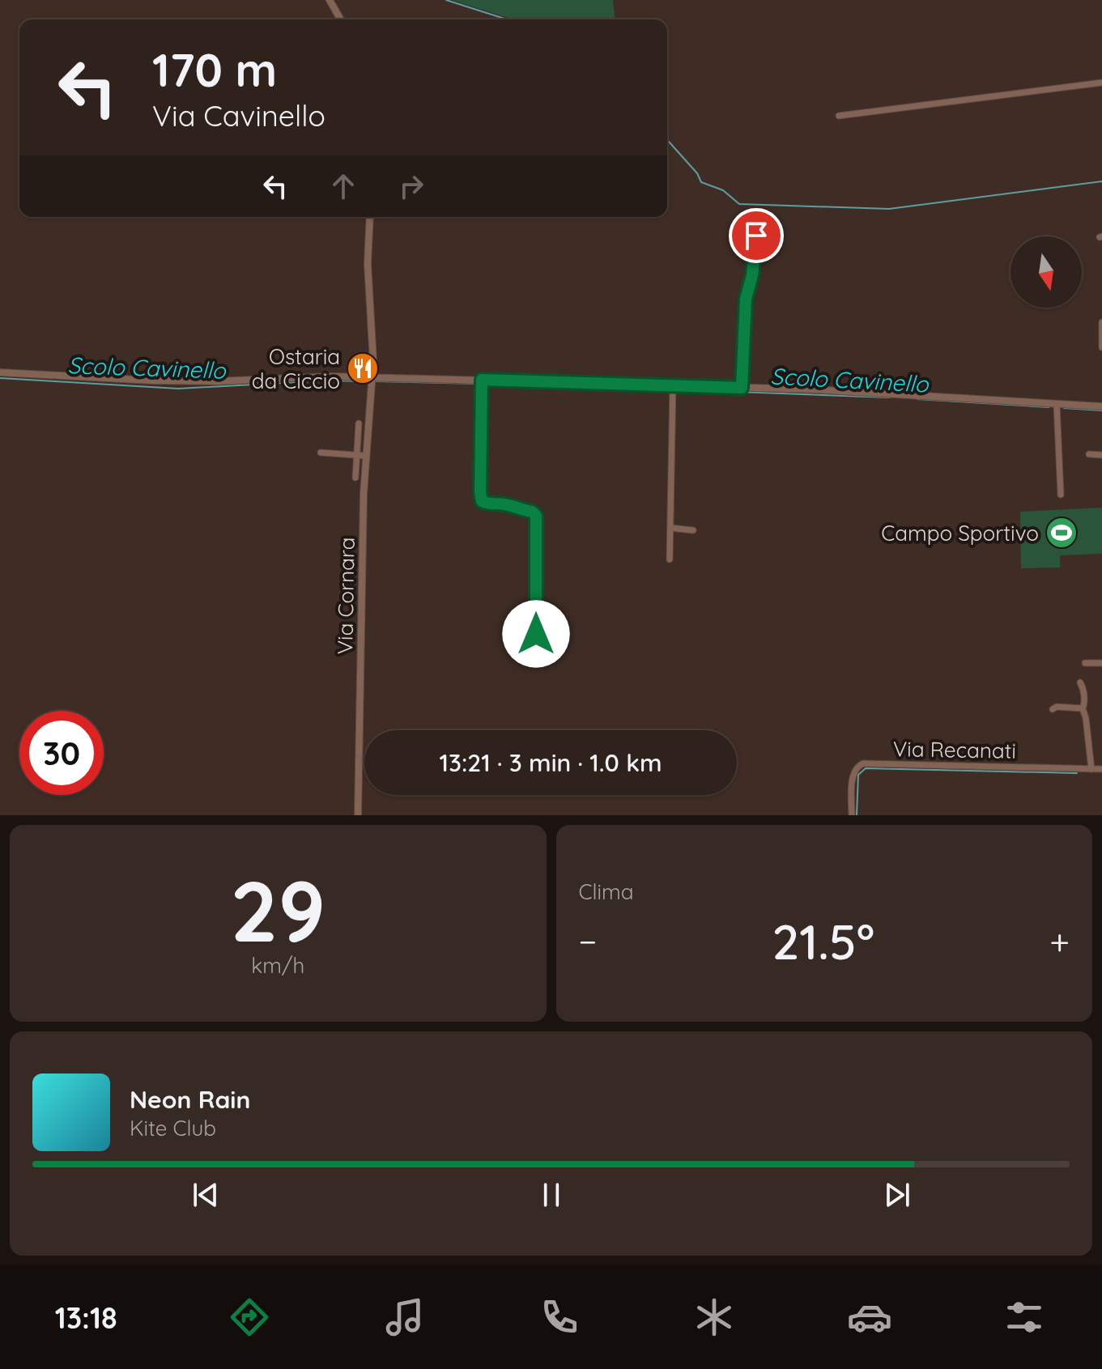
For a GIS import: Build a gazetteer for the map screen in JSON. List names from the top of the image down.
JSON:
{
  "streets": {
    "street": ["Via Cornara", "Via Recanati"]
  },
  "water": ["Scolo Cavinello"],
  "places": {
    "restaurant": ["Ostaria da Ciccio"],
    "sports": ["Campo Sportivo"]
  },
  "north": "bottom",
  "page": {
    "turn": ["170 m", "Via Cavinello"],
    "limit": "30",
    "trip": "13:21 · 3 min · 1.0 km",
    "tile": [
      ["29", "km/h"],
      "Clima"
    ],
    "heat": ["−", "21.5°", "+"],
    "song": ["Neon Rain", "Kite Club"],
    "tabs": "13:18"
  }
}
